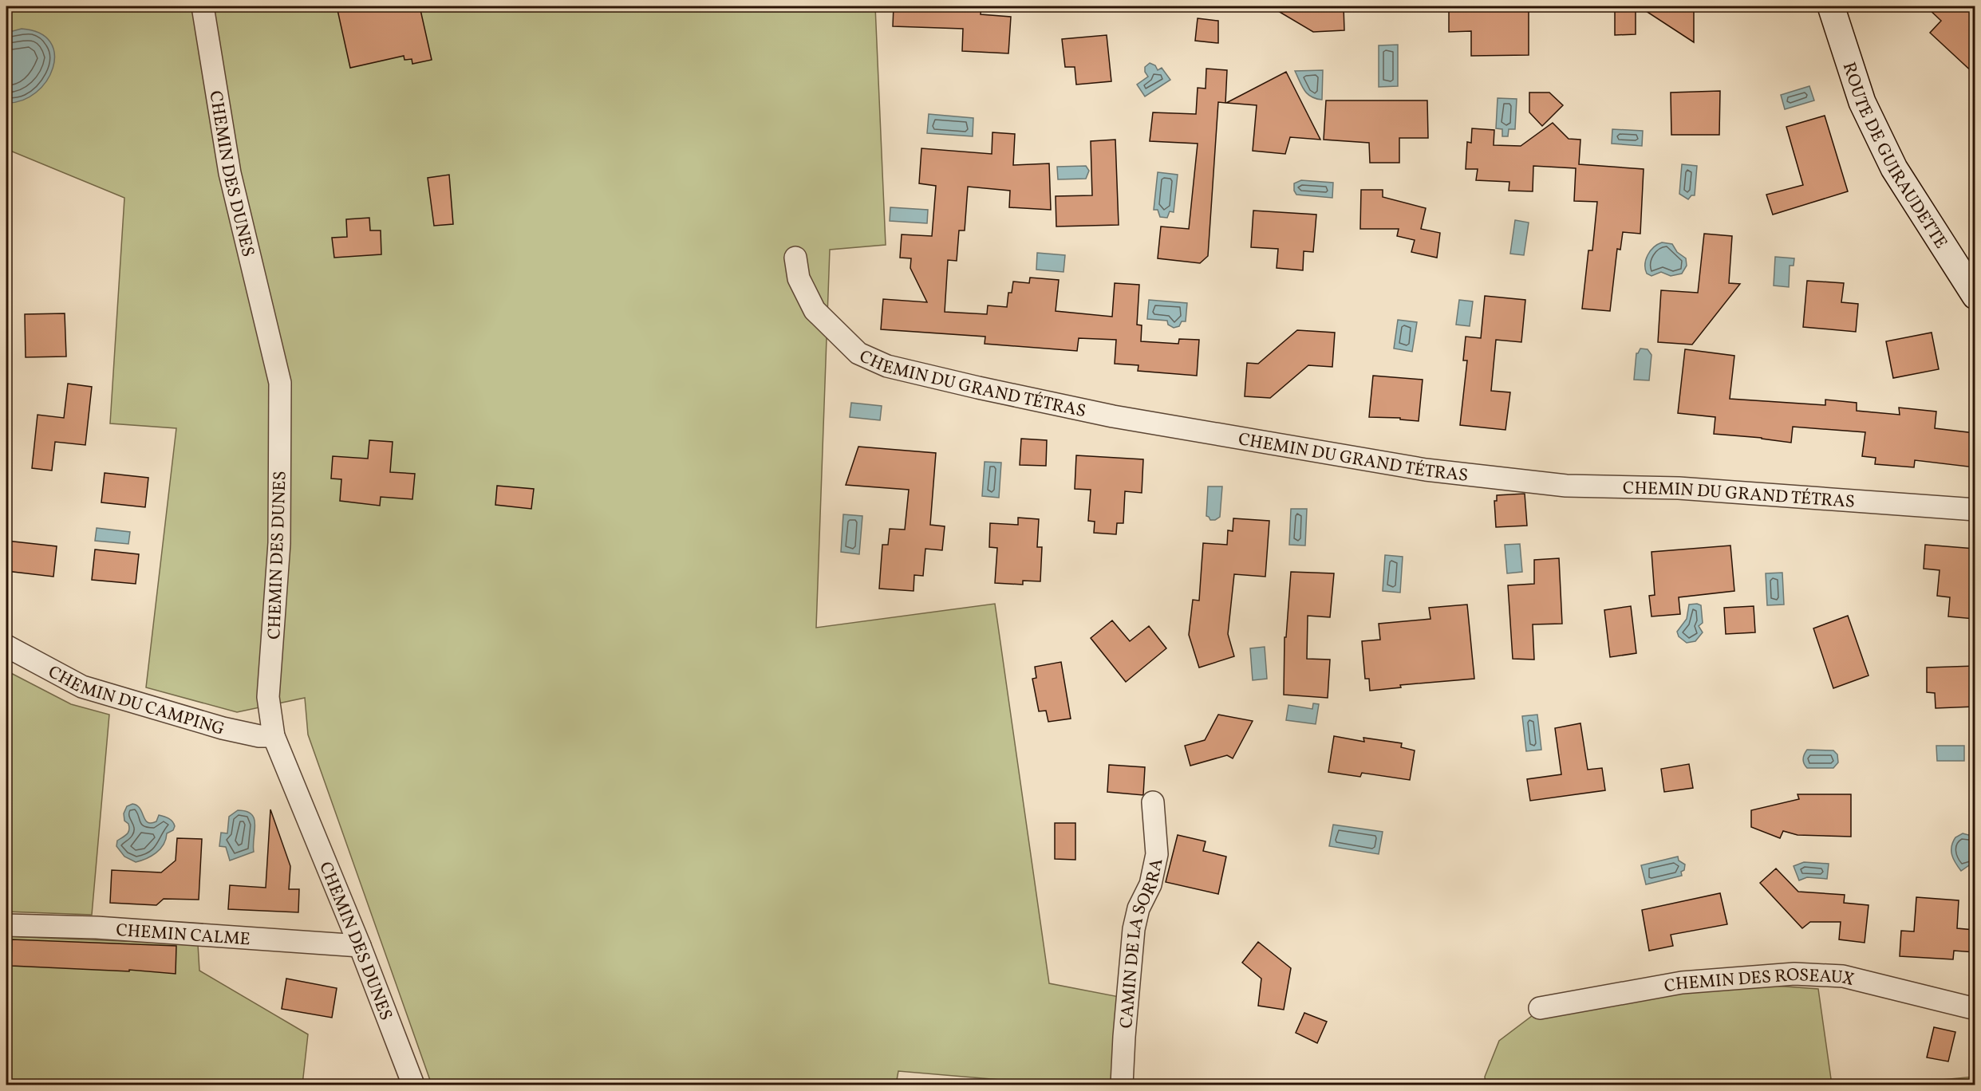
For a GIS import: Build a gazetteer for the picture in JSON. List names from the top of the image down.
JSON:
{
  "streets": {
    "street": [
      "ROUTE DE GUIRAUDETTE",
      "CHEMIN DES DUNES",
      "CHEMIN DU GRAND TÉTRAS",
      "CHEMIN DU CAMPING",
      "CHEMIN CALME",
      "CAMIN DE LA SORRA",
      "CHEMIN DES ROSEAUX"
    ]
  },
  "crossings": [
    ["CHEMIN DES DUNES", "CHEMIN DU CAMPING"],
    ["CHEMIN DES DUNES", "CHEMIN CALME"]
  ]
}
